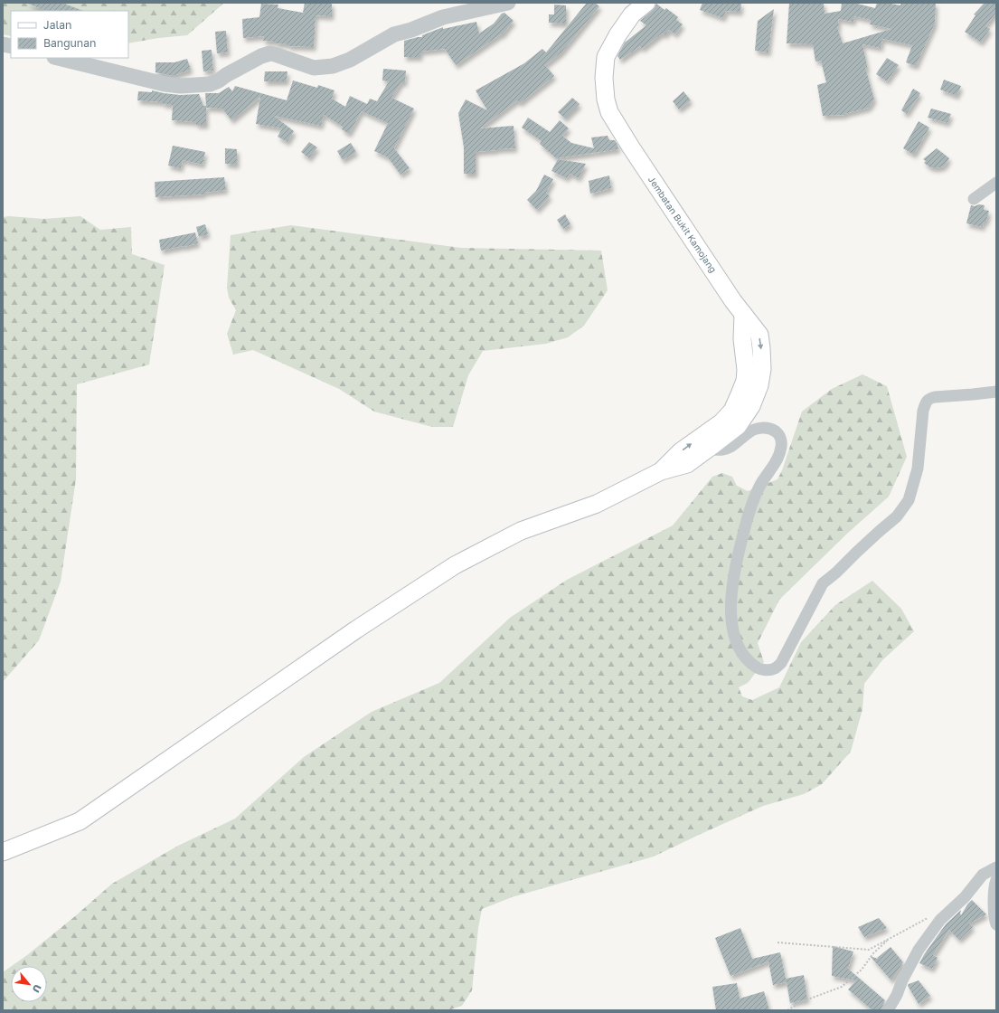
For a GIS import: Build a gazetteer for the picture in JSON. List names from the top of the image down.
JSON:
{
  "streets": {
    "main road": ["Jembatan Bukit Kamojang"]
  },
  "legend": ["Jalan", "Bangunan"],
  "north": "bottom right"
}
